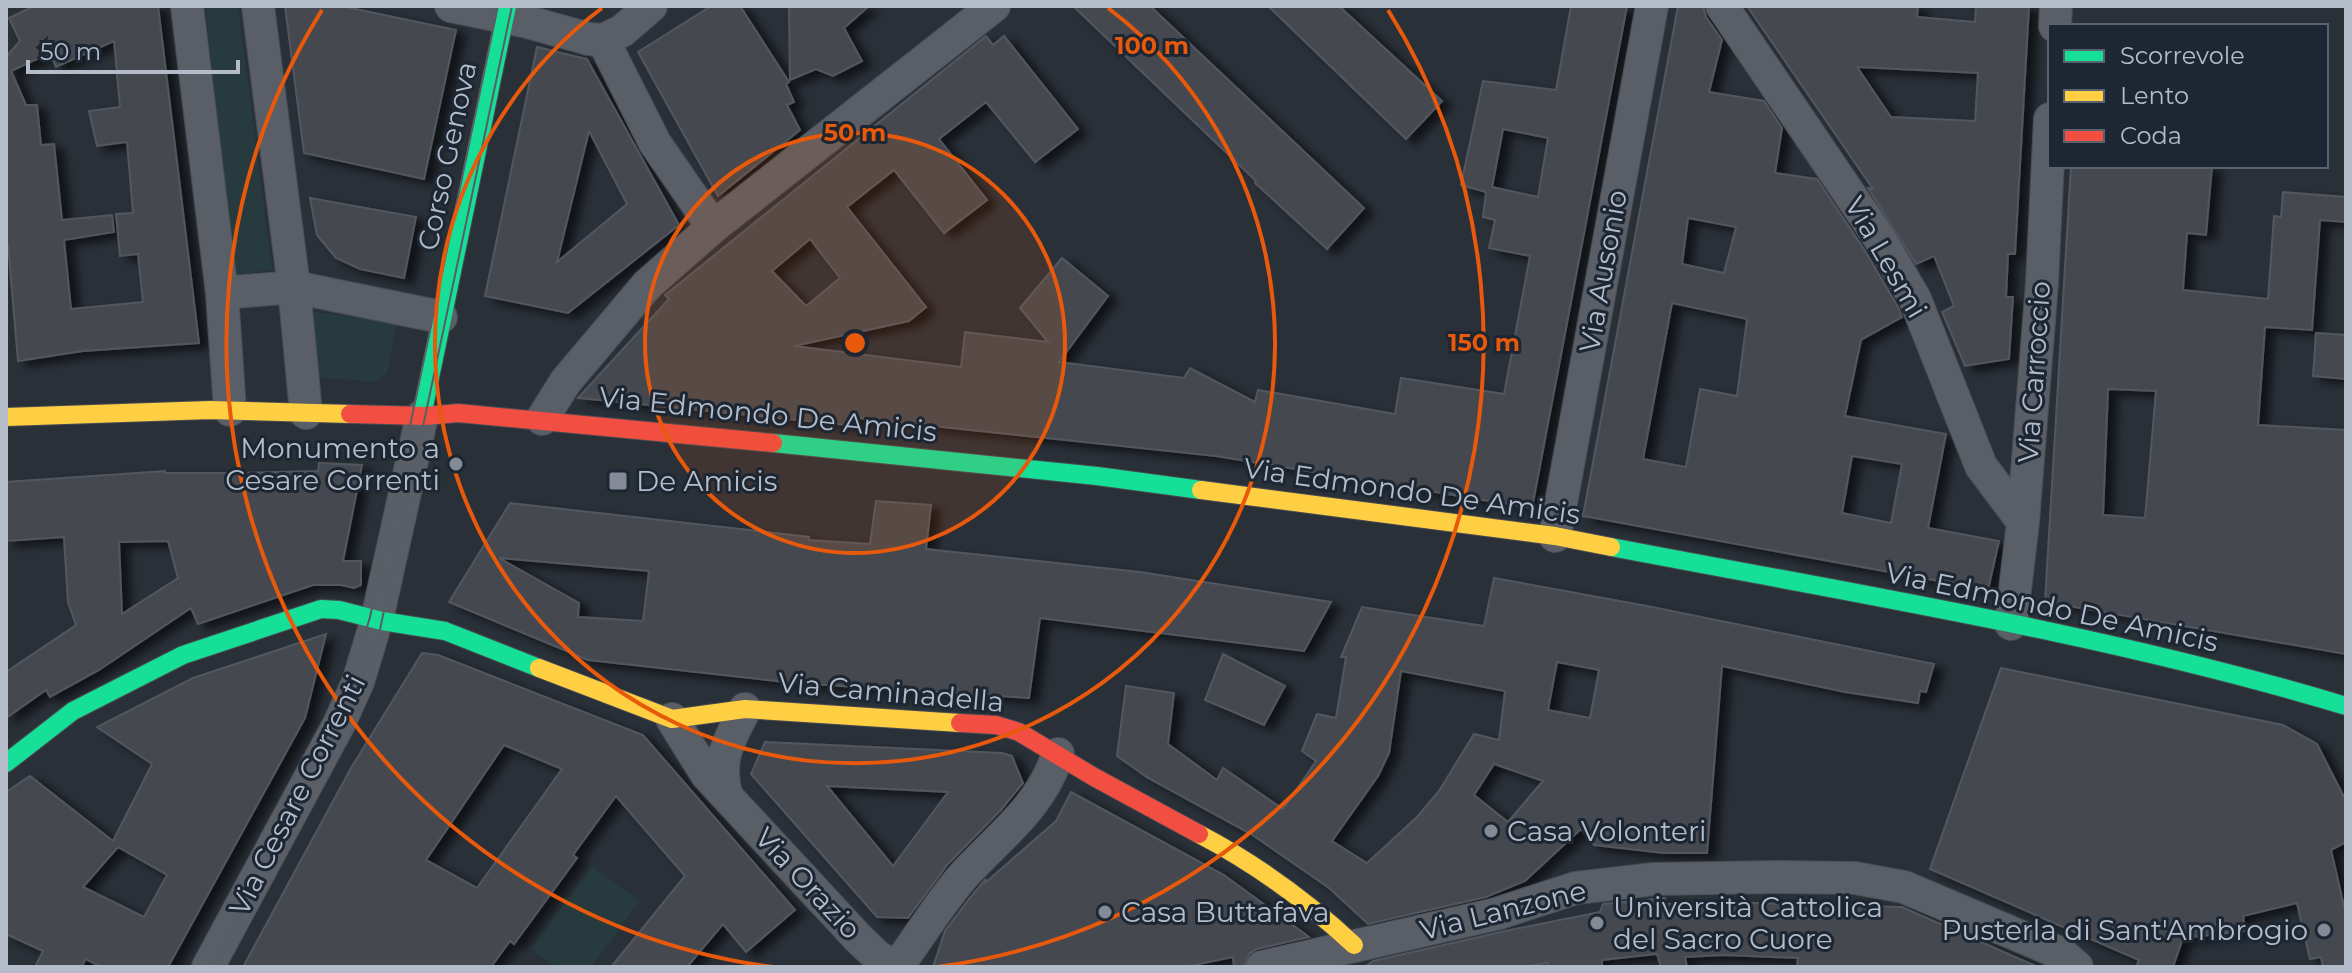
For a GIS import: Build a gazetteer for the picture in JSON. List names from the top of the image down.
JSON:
{
  "streets": {
    "street": [
      "Corso Genova",
      "Via Lesmi",
      "Via Ausonio",
      "Via Carroccio",
      "Via Edmondo De Amicis",
      "Via Caminadella",
      "Via Cesare Correnti",
      "Via Orazio",
      "Via Lanzone"
    ]
  },
  "crossings": [
    ["Corso Genova", "Via Edmondo De Amicis"],
    ["Corso Genova", "Via Cesare Correnti"],
    ["Via Lesmi", "Via Carroccio"],
    ["Via Ausonio", "Via Edmondo De Amicis"],
    ["Via Carroccio", "Via Edmondo De Amicis"],
    ["Via Edmondo De Amicis", "Via Cesare Correnti"],
    ["Via Caminadella", "Via Cesare Correnti"],
    ["Via Caminadella", "Via Orazio"],
    ["Via Caminadella", "Via Lanzone"]
  ],
  "places": {
    "other": [
      "Monumento a Cesare Correnti",
      "Casa Volonteri",
      "Casa Buttafava",
      "Università Cattolica del Sacro Cuore",
      "Pusterla di Sant'Ambrogio"
    ],
    "transit": ["De Amicis"]
  },
  "legend": ["Scorrevole", "Lento", "Coda"],
  "scale_bar": "50 m",
  "rings": ["100 m", "50 m", "150 m"]
}
